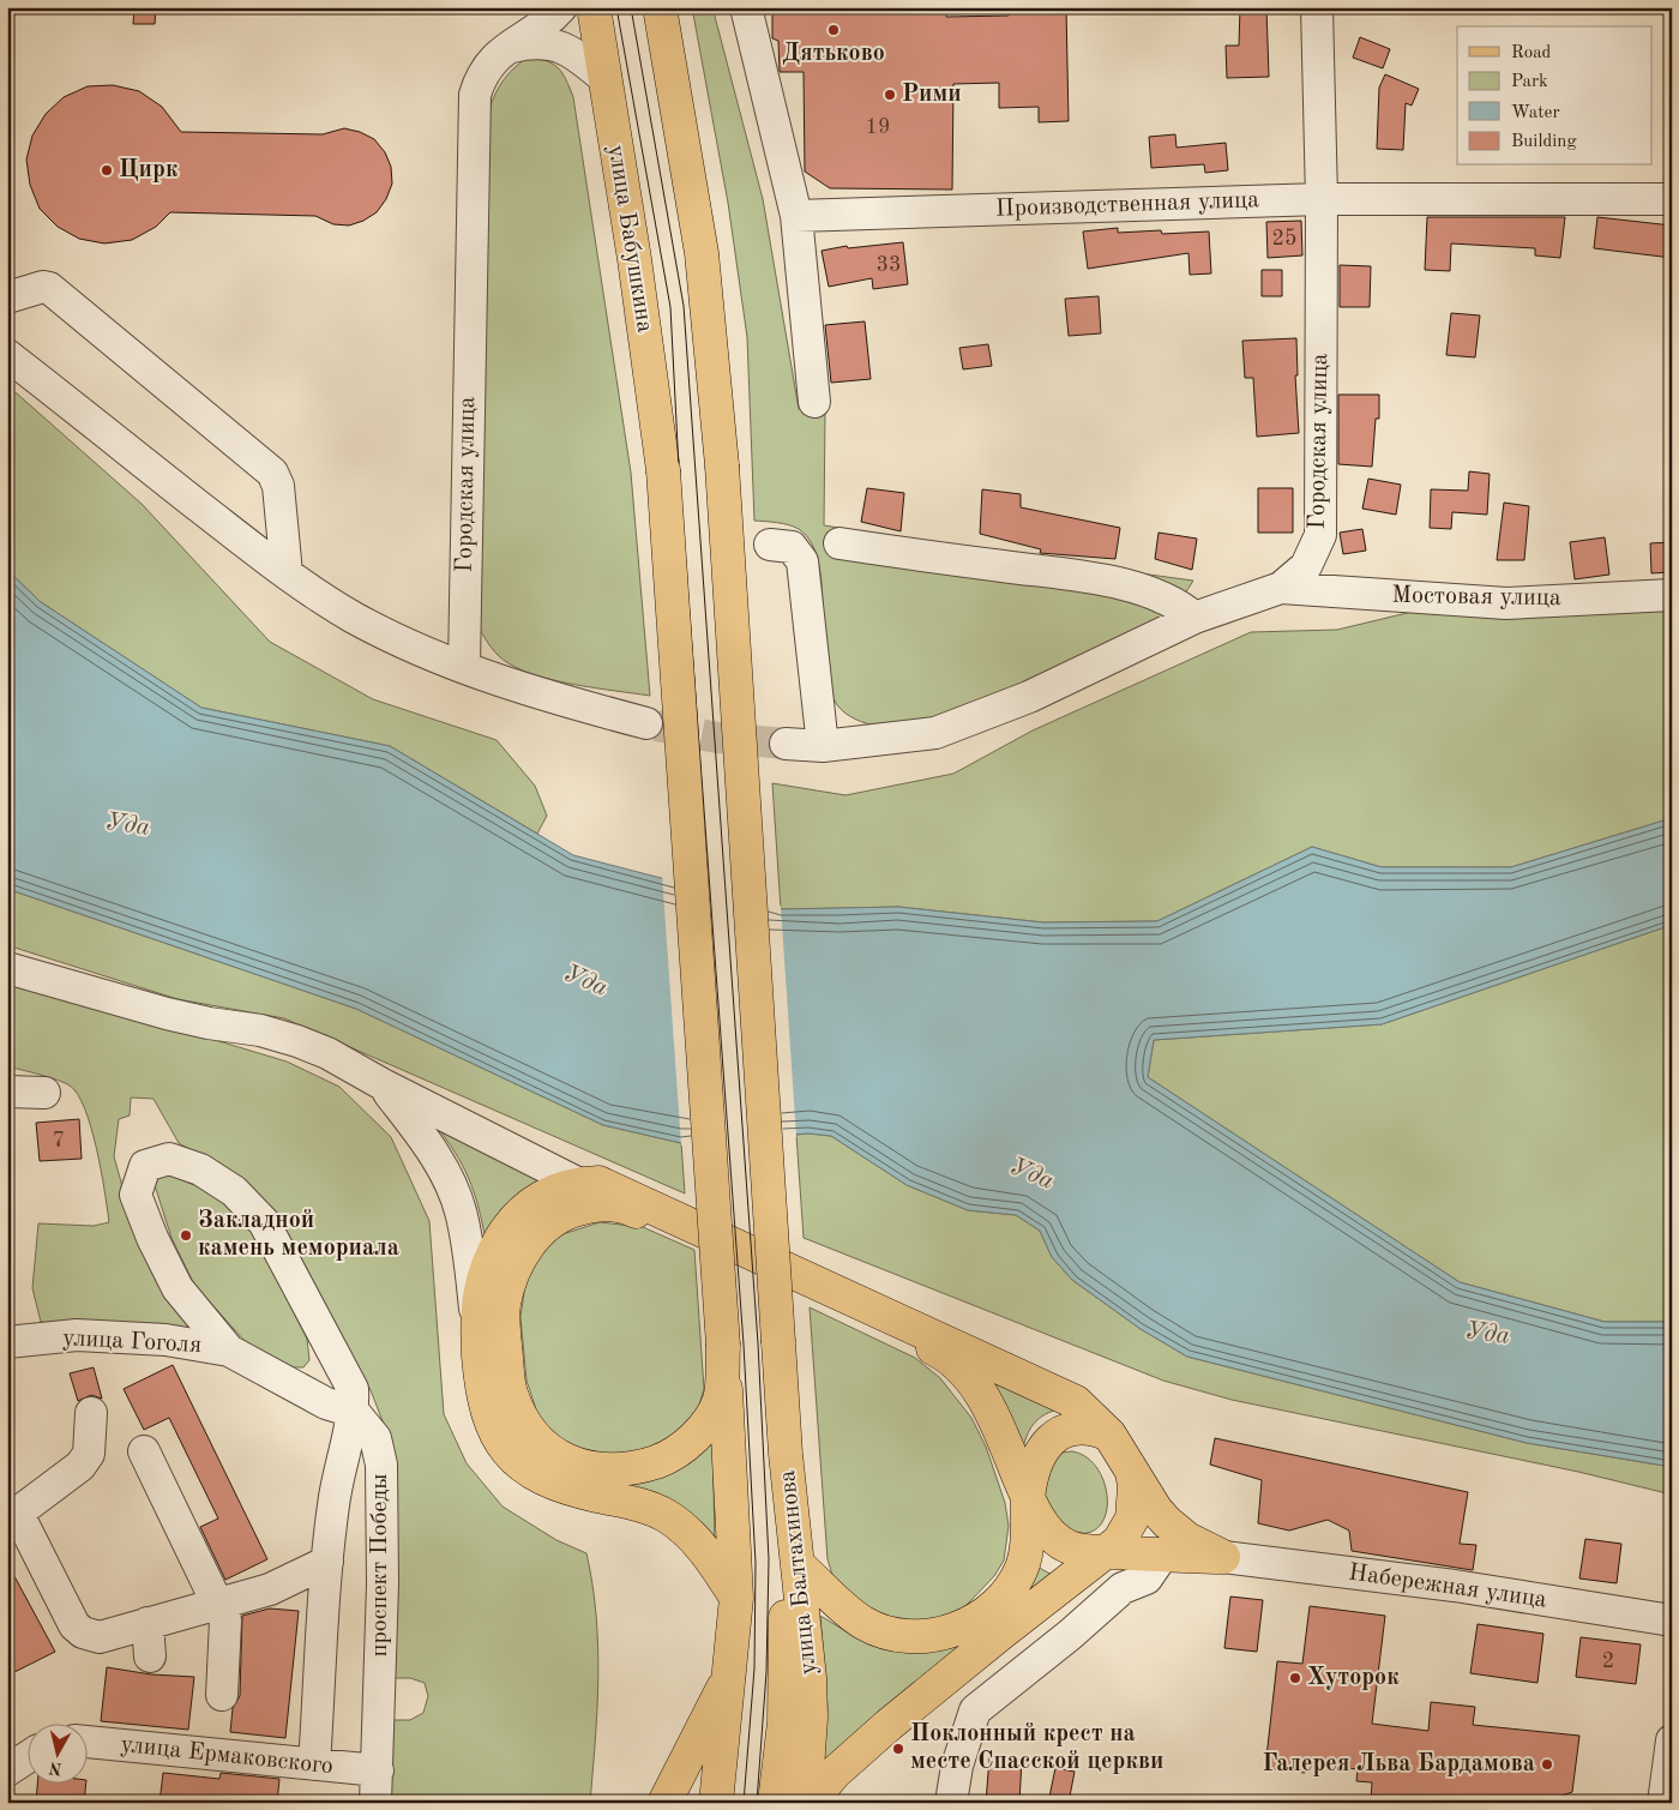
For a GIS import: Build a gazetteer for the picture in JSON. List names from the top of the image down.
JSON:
{
  "streets": {
    "main road": ["улица Бабушкина", "улица Балтахинова"],
    "street": [
      "Производственная улица",
      "Городская улица",
      "Мостовая улица",
      "улица Гоголя",
      "проспект Победы",
      "Набережная улица",
      "улица Ермаковского"
    ]
  },
  "crossings": [
    ["Производственная улица", "Городская улица"],
    ["Городская улица", "Мостовая улица"],
    ["улица Гоголя", "проспект Победы"],
    ["проспект Победы", "улица Ермаковского"]
  ],
  "water": ["Уда"],
  "places": [
    "Дятьково",
    "Рими",
    "Цирк",
    "Закладной камень мемориала",
    "Хуторок",
    "Поклонный крест на месте Спасской церкви",
    "Галерея Льва Бардамова"
  ],
  "house_numbers": [
    "19",
    "25",
    "33",
    "7",
    "2"
  ],
  "legend": [
    "Road",
    "Park",
    "Water",
    "Building"
  ],
  "north": "bottom"
}
